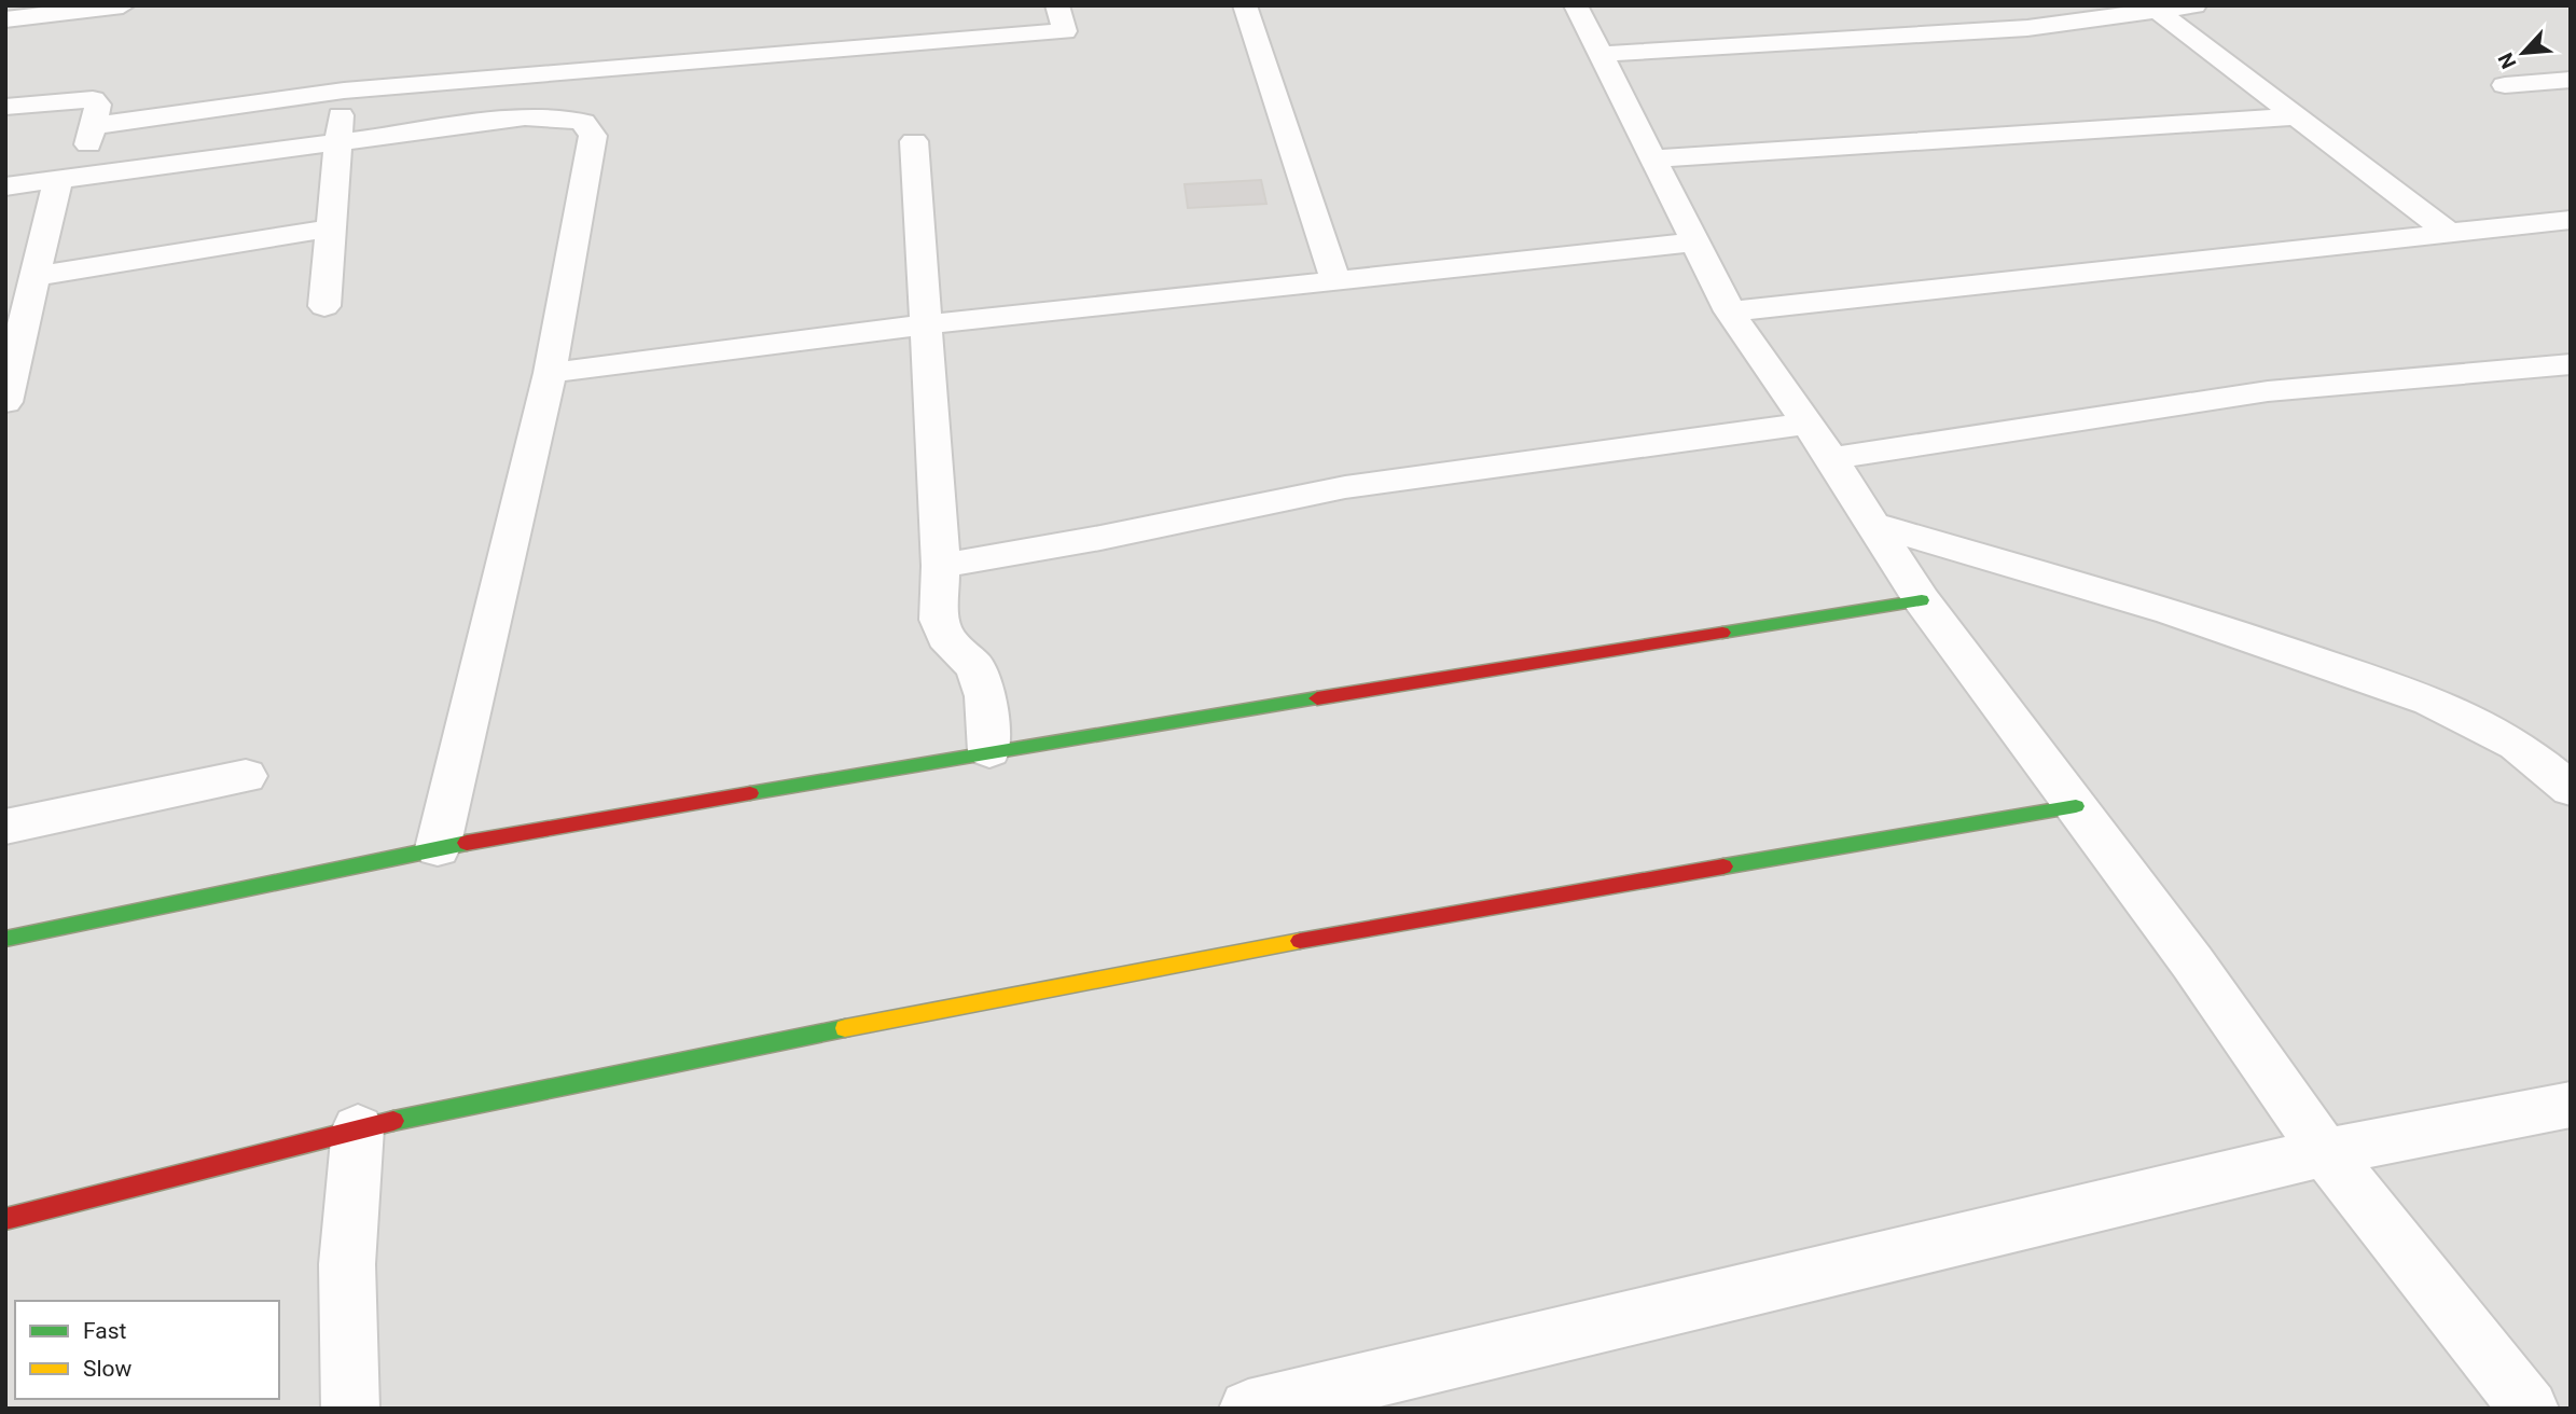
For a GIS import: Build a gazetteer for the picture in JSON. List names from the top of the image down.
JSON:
{
  "legend": ["Fast", "Slow"],
  "north": "bottom left"
}
